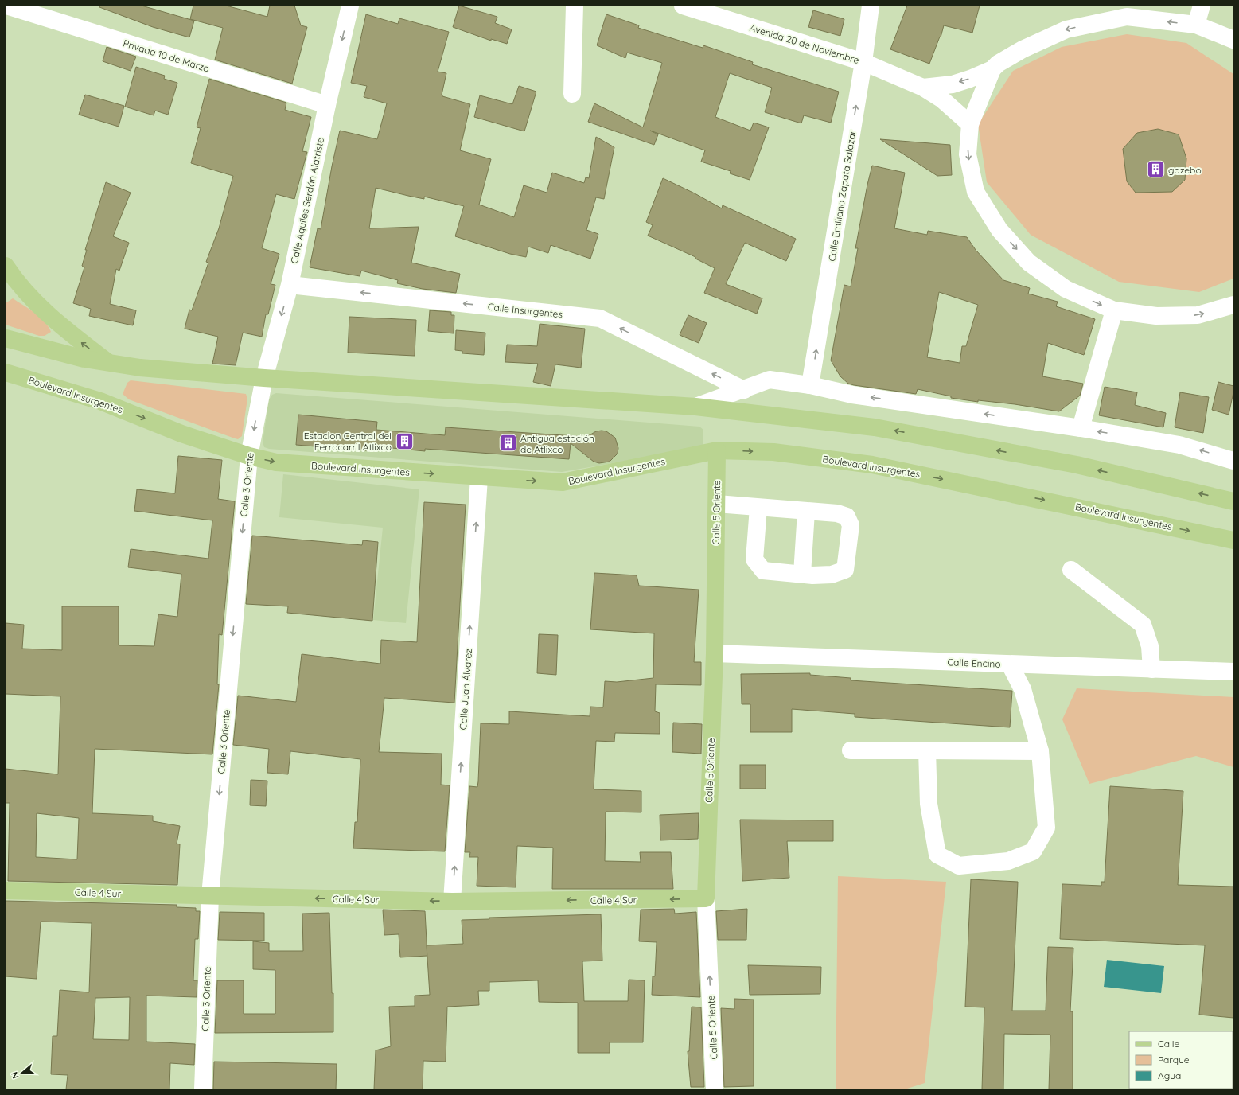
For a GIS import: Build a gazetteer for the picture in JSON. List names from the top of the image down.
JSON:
{
  "streets": {
    "main road": ["Boulevard Insurgentes", "Calle 5 Oriente", "Calle 4 Sur"],
    "street": [
      "Avenida 20 de Noviembre",
      "Privada 10 de Marzo",
      "Calle Emiliano Zapata Salazar",
      "Calle Aquiles Serdán Alatriste",
      "Calle Insurgentes",
      "Calle 3 Oriente",
      "Calle Encino",
      "Calle Juan Álvarez"
    ]
  },
  "crossings": [
    ["Avenida 20 de Noviembre", "Calle Emiliano Zapata Salazar"],
    ["Privada 10 de Marzo", "Calle Aquiles Serdán Alatriste"],
    ["Calle Aquiles Serdán Alatriste", "Calle Insurgentes"],
    ["Calle Aquiles Serdán Alatriste", "Calle 3 Oriente"],
    ["Boulevard Insurgentes", "Calle 3 Oriente"],
    ["Boulevard Insurgentes", "Calle 5 Oriente"],
    ["Boulevard Insurgentes", "Calle Juan Álvarez"],
    ["Calle 3 Oriente", "Calle 4 Sur"],
    ["Calle 5 Oriente", "Calle Encino"],
    ["Calle 5 Oriente", "Calle 4 Sur"],
    ["Calle Juan Álvarez", "Calle 4 Sur"]
  ],
  "one_way": [
    "Avenida 20 de Noviembre",
    "Calle Emiliano Zapata Salazar",
    "Calle Aquiles Serdán Alatriste",
    "Calle Insurgentes",
    "Calle 3 Oriente",
    "Calle Juan Álvarez",
    "Calle 4 Sur"
  ],
  "places": {
    "building": ["gazebo", "Estacion Central del Ferrocarril Atlixco", "Antigua estación de Atlixco"]
  },
  "legend": ["Calle", "Parque", "Agua"],
  "north": "left"
}
